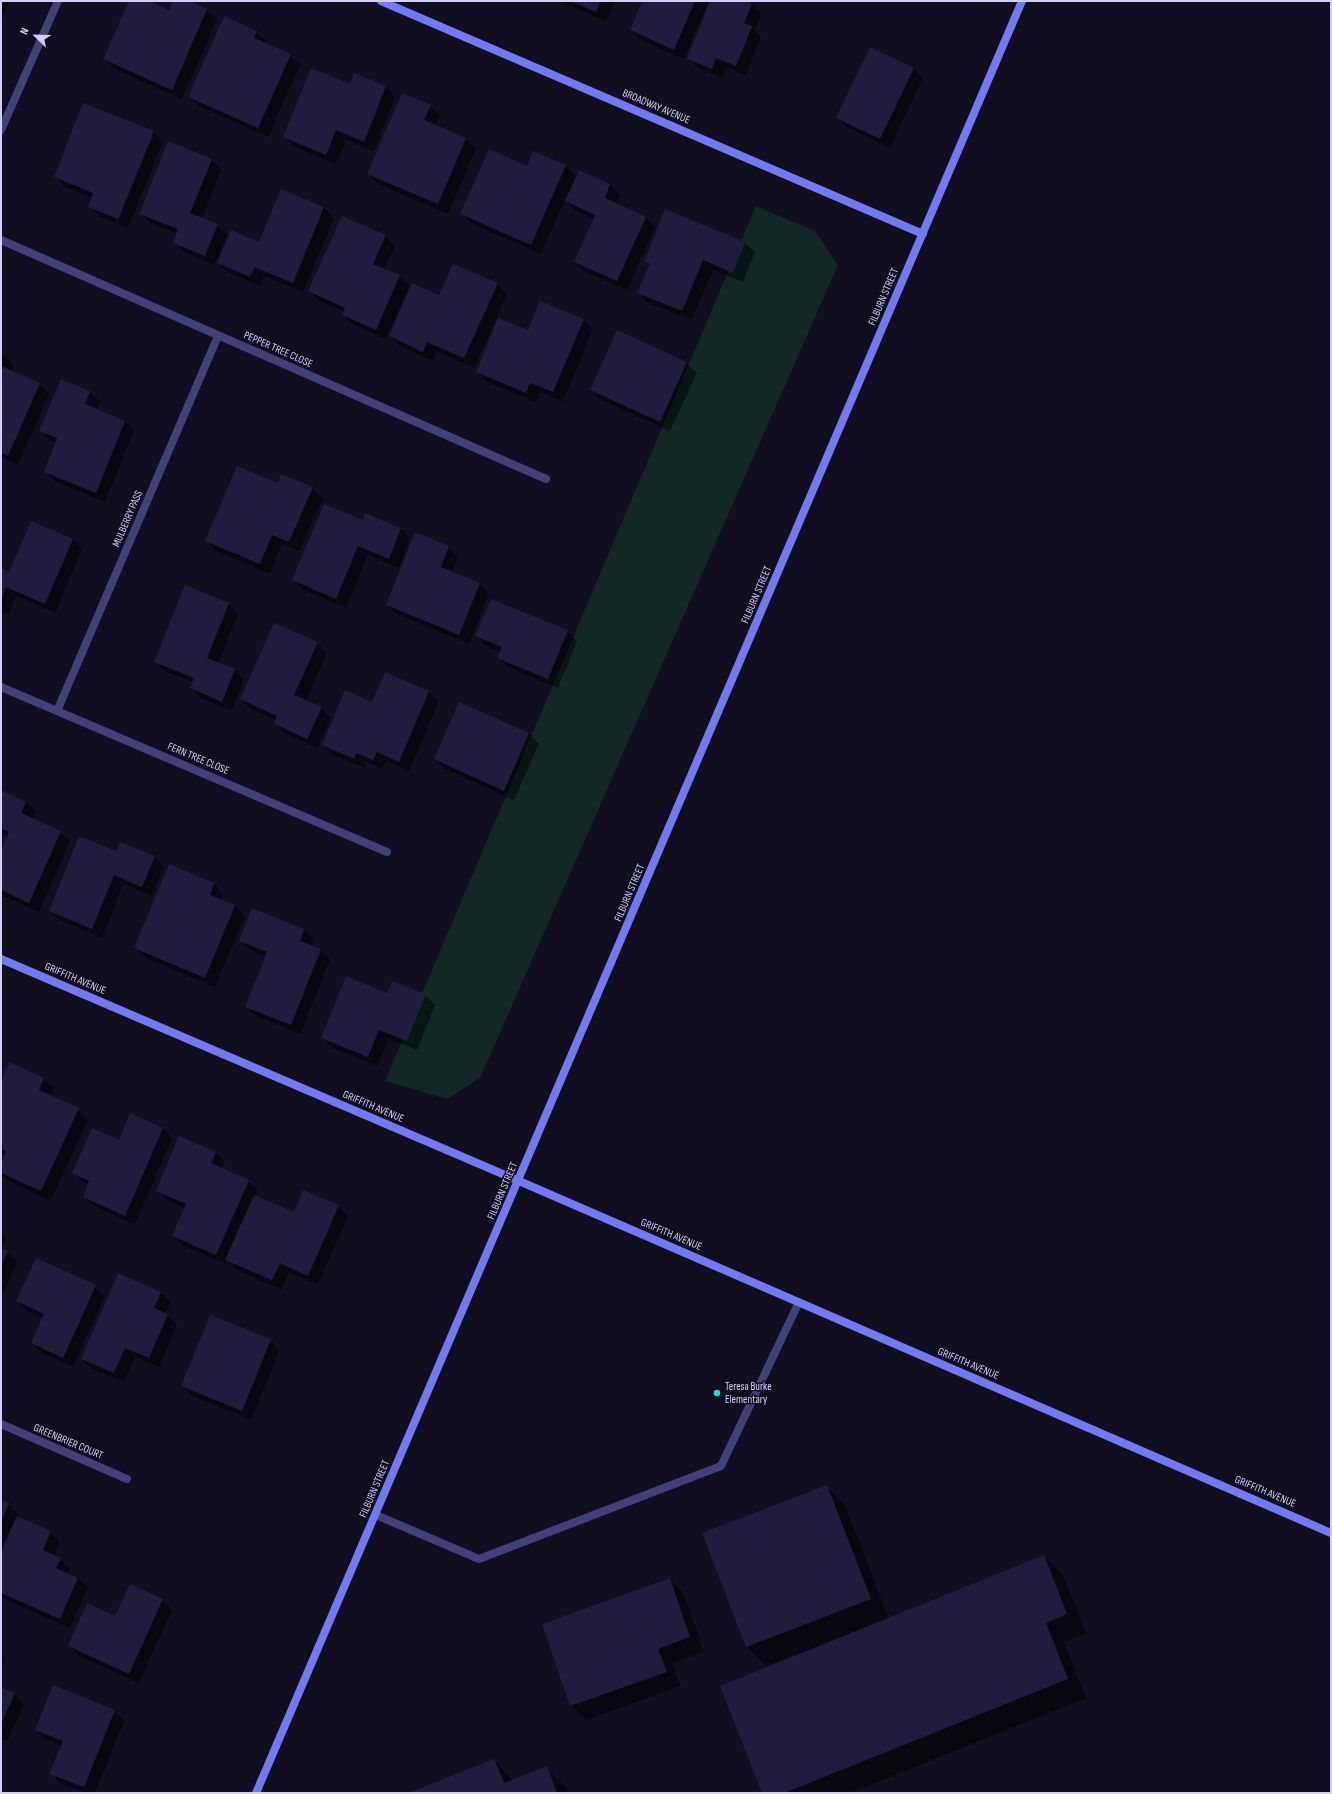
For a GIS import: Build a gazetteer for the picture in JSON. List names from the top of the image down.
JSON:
{
  "streets": {
    "street": [
      "BROADWAY AVENUE",
      "FILBURN STREET",
      "PEPPER TREE CLOSE",
      "MULBERRY PASS",
      "FERN TREE CLOSE",
      "GRIFFITH AVENUE",
      "GREENBRIER COURT"
    ]
  },
  "crossings": [
    ["BROADWAY AVENUE", "FILBURN STREET"],
    ["FILBURN STREET", "GRIFFITH AVENUE"],
    ["PEPPER TREE CLOSE", "MULBERRY PASS"],
    ["MULBERRY PASS", "FERN TREE CLOSE"]
  ],
  "places": ["Teresa Burke Elementary"],
  "north": "top left"
}
